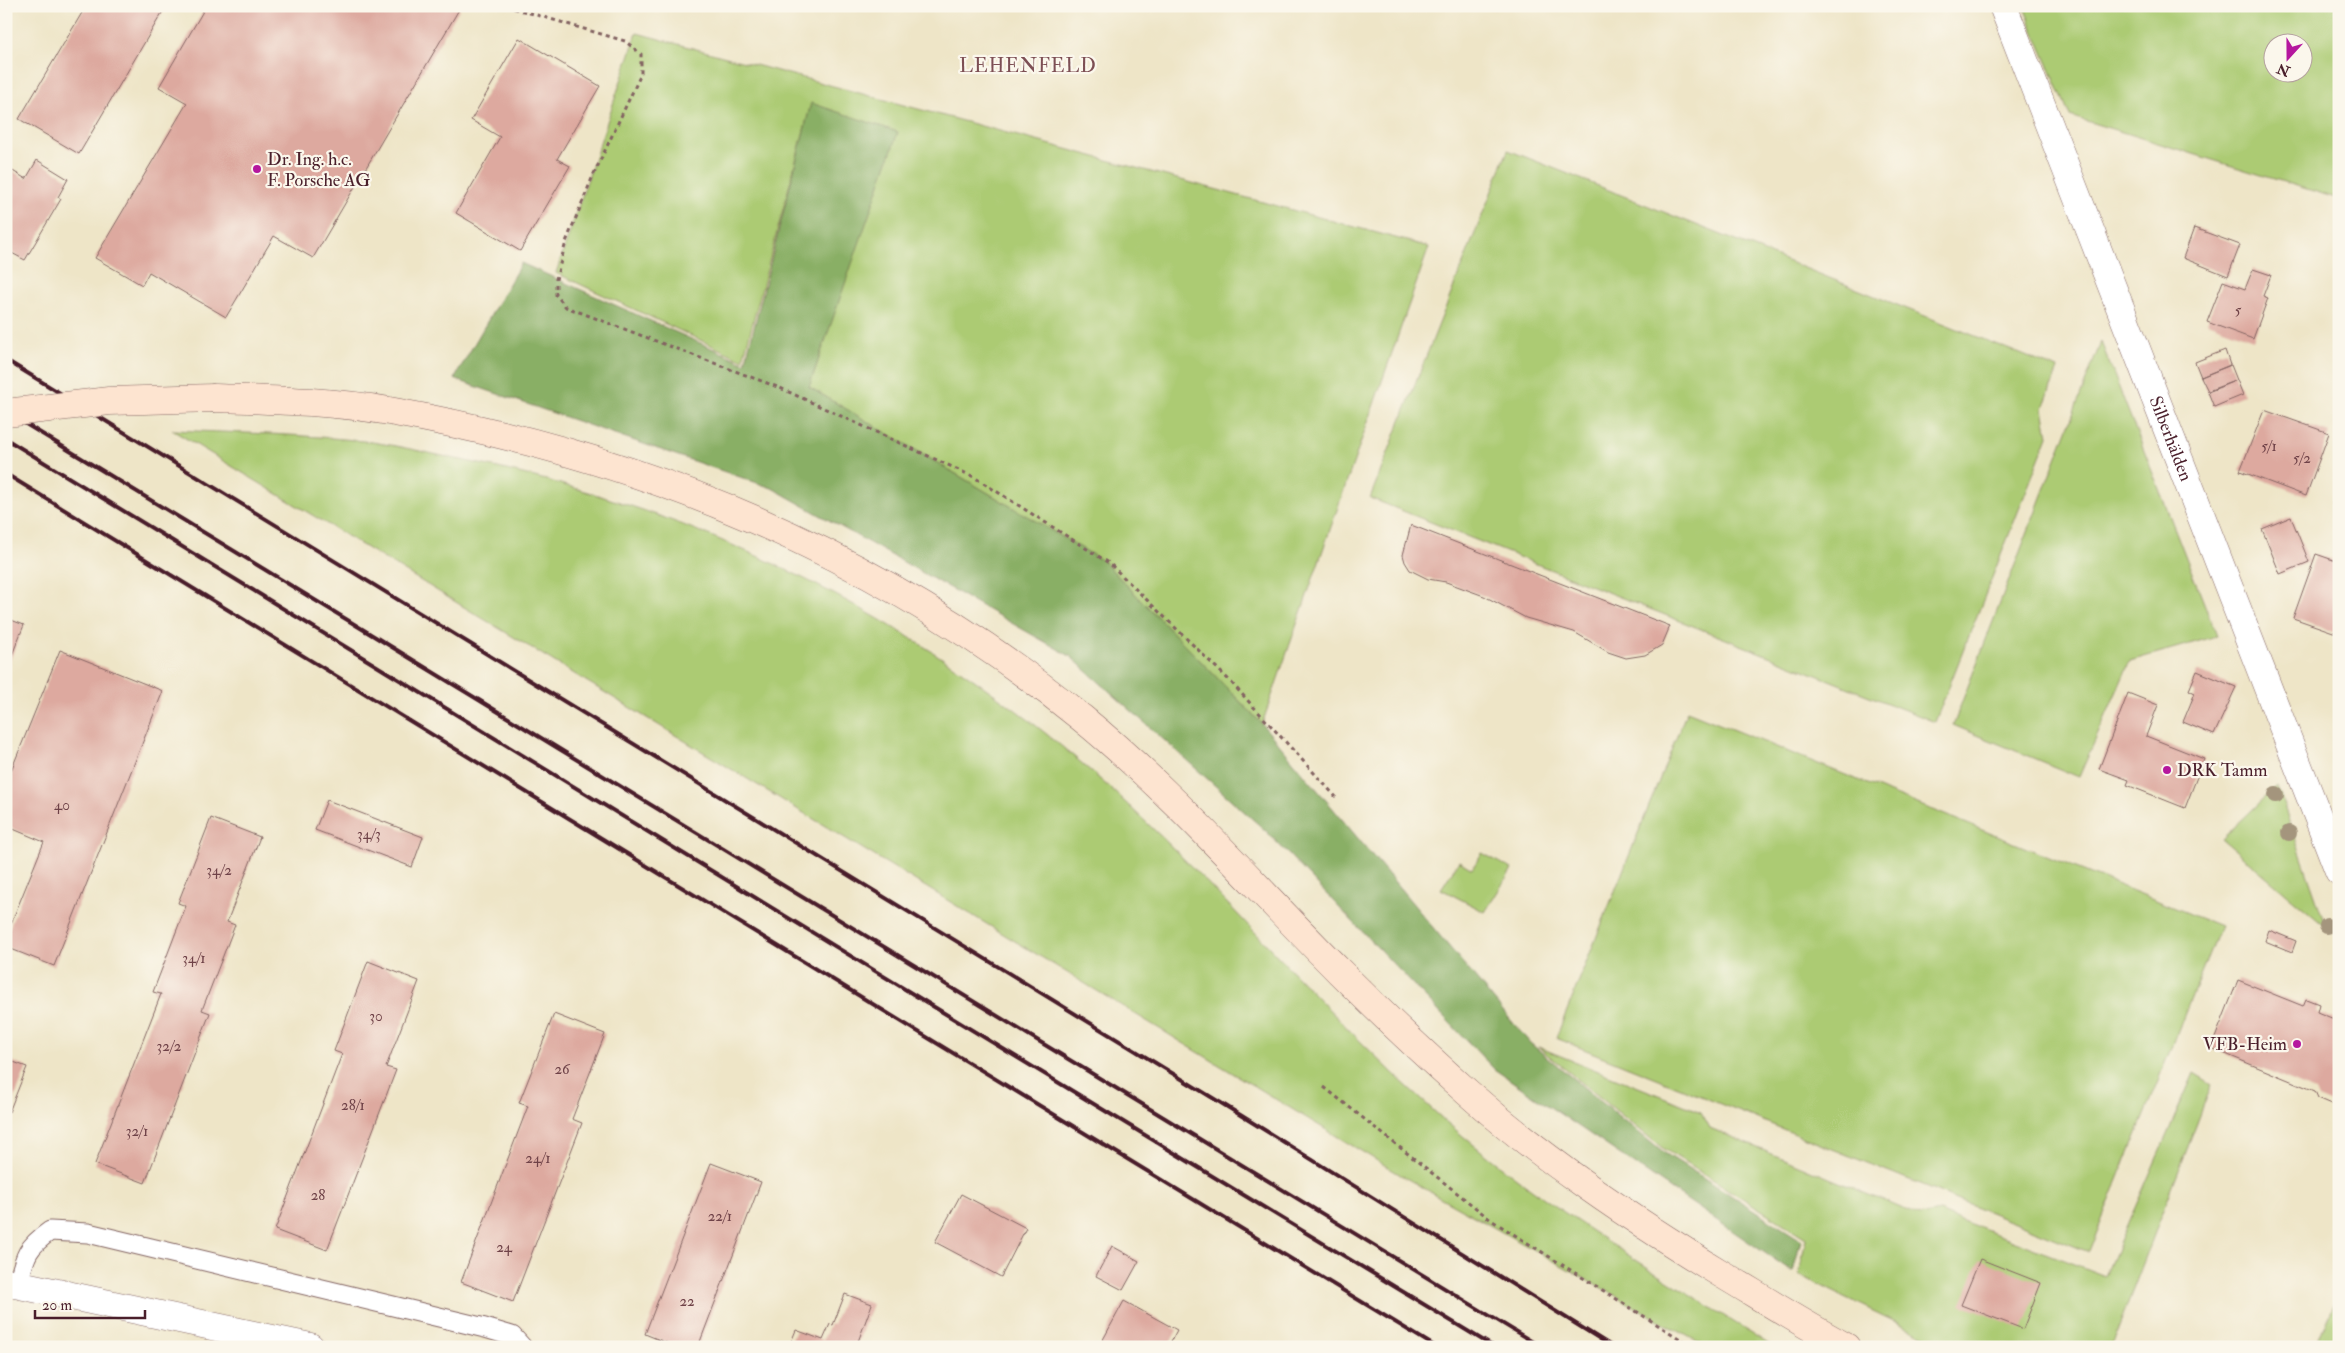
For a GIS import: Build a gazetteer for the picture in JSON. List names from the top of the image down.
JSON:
{
  "streets": {
    "street": ["Silberhälden"]
  },
  "districts": ["LEHENFELD"],
  "places": ["Dr. Ing. h.c. F. Porsche AG", "DRK Tamm", "VFB-Heim"],
  "house_numbers": [
    "5",
    "5/1",
    "5/2",
    "40",
    "34/3",
    "34/2",
    "34/1",
    "30",
    "32/2",
    "26",
    "28/1",
    "32/1",
    "24/1",
    "28",
    "22/1",
    "24",
    "22"
  ],
  "scale_bar": "20 m",
  "north": "bottom"
}
